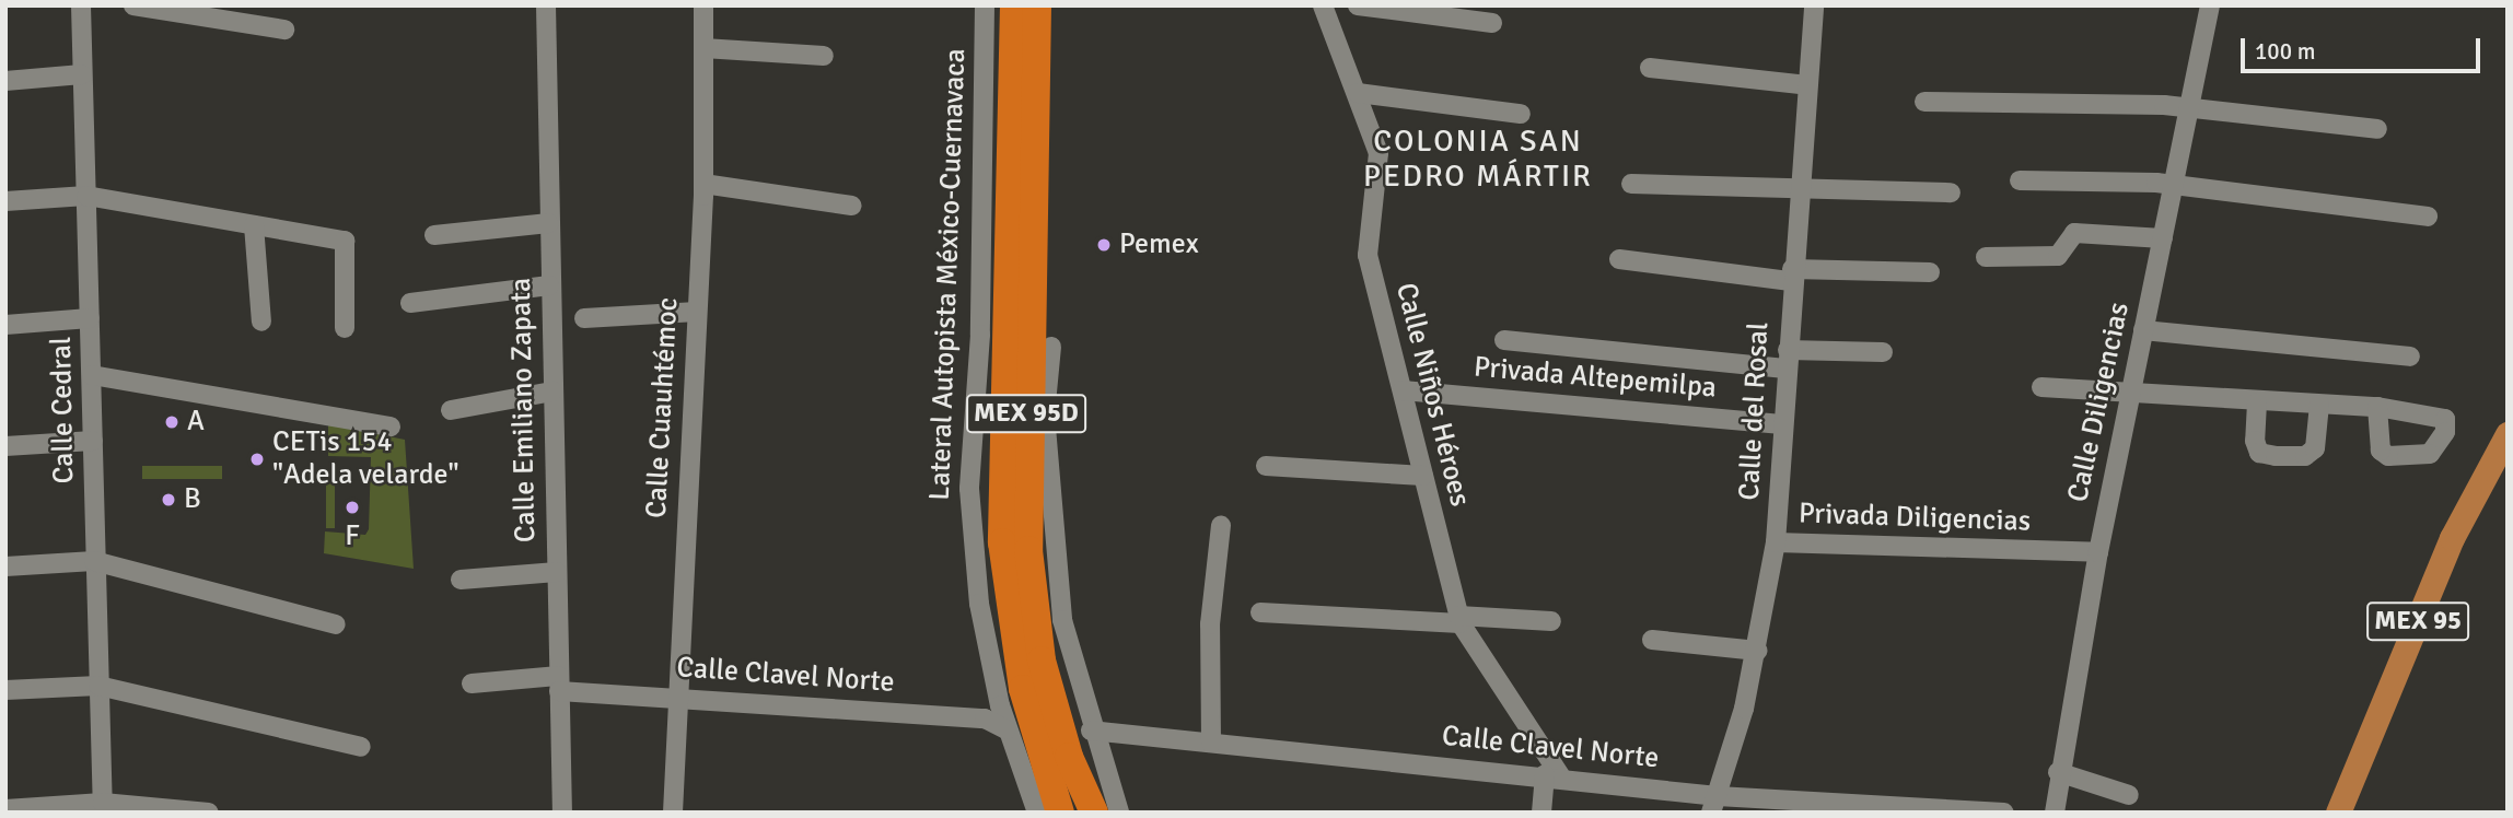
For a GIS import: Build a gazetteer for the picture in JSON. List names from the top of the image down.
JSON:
{
  "streets": {
    "highway": ["MEX 95D"],
    "main road": ["MEX 95"],
    "street": [
      "Lateral Autopista México-Cuernavaca",
      "Privada Altepemilpa",
      "Calle Niños Héroes",
      "Calle Diligencias",
      "Calle Cuauhtémoc",
      "Calle Cedral",
      "Calle Emiliano Zapata",
      "Calle del Rosal",
      "Privada Diligencias",
      "Calle Clavel Norte"
    ]
  },
  "crossings": [
    ["Lateral Autopista México-Cuernavaca", "MEX 95D"],
    ["Lateral Autopista México-Cuernavaca", "Calle Clavel Norte"],
    ["Privada Altepemilpa", "Calle Niños Héroes"],
    ["Privada Altepemilpa", "Calle del Rosal"],
    ["Calle Niños Héroes", "Calle Clavel Norte"],
    ["Calle Diligencias", "Privada Diligencias"],
    ["Calle Cuauhtémoc", "Calle Clavel Norte"],
    ["Calle Emiliano Zapata", "Calle Clavel Norte"],
    ["Calle del Rosal", "Privada Diligencias"],
    ["Calle del Rosal", "Calle Clavel Norte"]
  ],
  "districts": ["COLONIA SAN PEDRO MÁRTIR"],
  "places": [
    "Pemex",
    "A",
    "CETis 154 \"Adela velarde\"",
    "B",
    "F"
  ],
  "scale_bar": "100 m"
}
